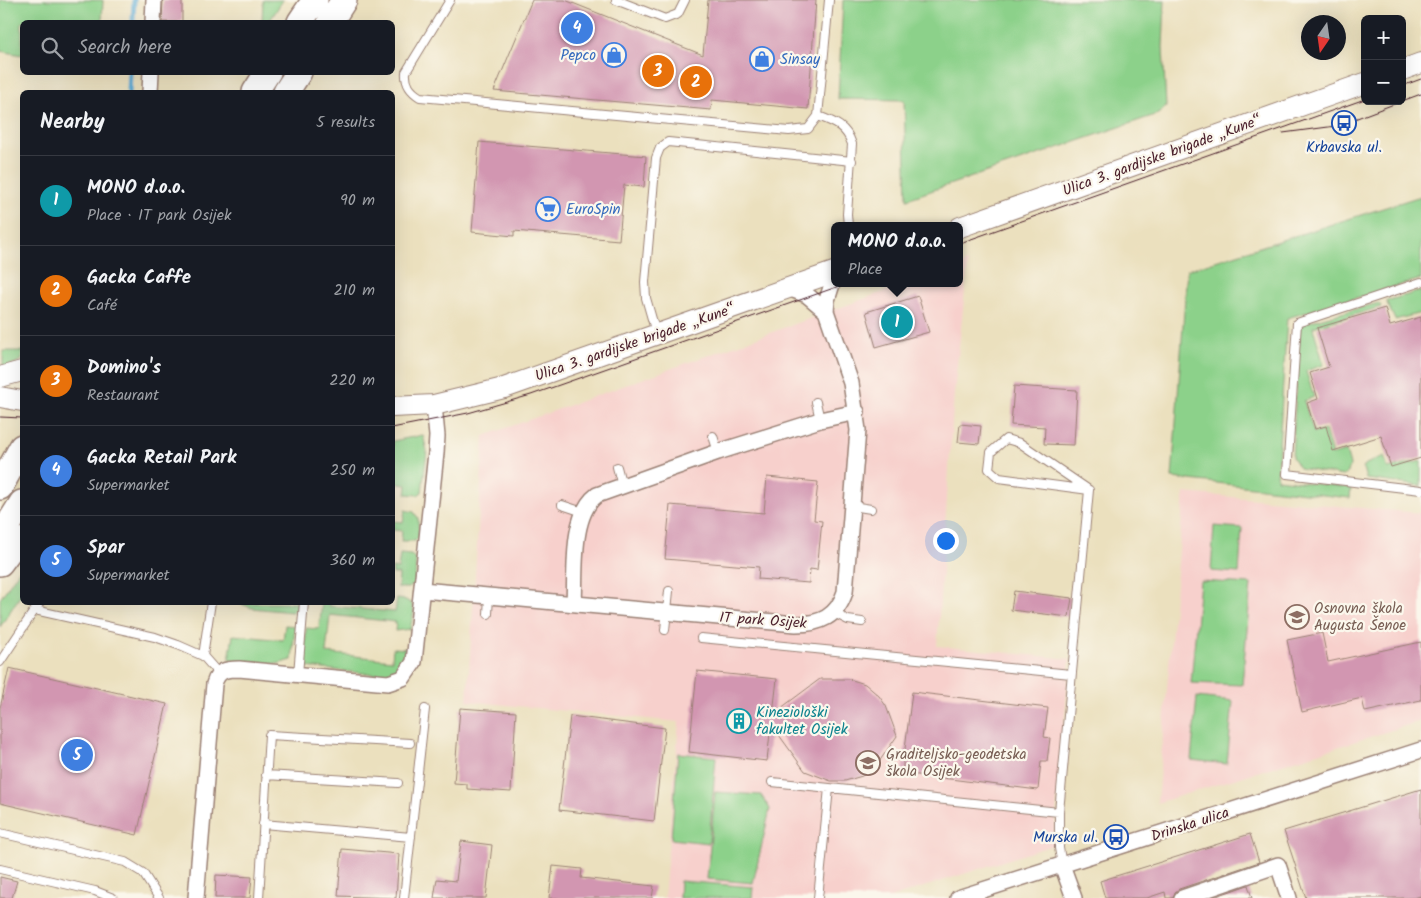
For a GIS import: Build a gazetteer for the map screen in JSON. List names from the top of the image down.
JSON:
{
  "streets": {
    "street": ["Ulica 3. gardijske brigade „Kune“", "IT park Osijek", "Drinska ulica"]
  },
  "places": {
    "shop": ["Pepco", "Sinsay"],
    "bus stop": ["Krbavska ul.", "Murska ul."],
    "supermarket": ["EuroSpin"],
    "school or university": ["Osnovna škola Augusta Šenoe", "Graditeljsko-geodetska škola Osijek"],
    "building": ["Kineziološki fakultet Osijek"]
  },
  "north": "bottom",
  "page": {
    "pins": [
      "4",
      "3",
      "2",
      "1",
      "5"
    ],
    "map_buttons": ["+", "−"],
    "search": "Search here",
    "heading": ["Nearby", "5 results"],
    "list": [
      {
        "mark": "1",
        "name": "MONO d.o.o.",
        "note": "Place · IT park Osijek",
        "value": "90 m"
      },
      {
        "mark": "2",
        "name": "Gacka Caffe",
        "note": "Café",
        "value": "210 m"
      },
      {
        "mark": "3",
        "name": "Domino's",
        "note": "Restaurant",
        "value": "220 m"
      },
      {
        "mark": "4",
        "name": "Gacka Retail Park",
        "note": "Supermarket",
        "value": "250 m"
      },
      {
        "mark": "5",
        "name": "Spar",
        "note": "Supermarket",
        "value": "360 m"
      }
    ],
    "popup": ["MONO d.o.o.", "Place"]
  }
}
